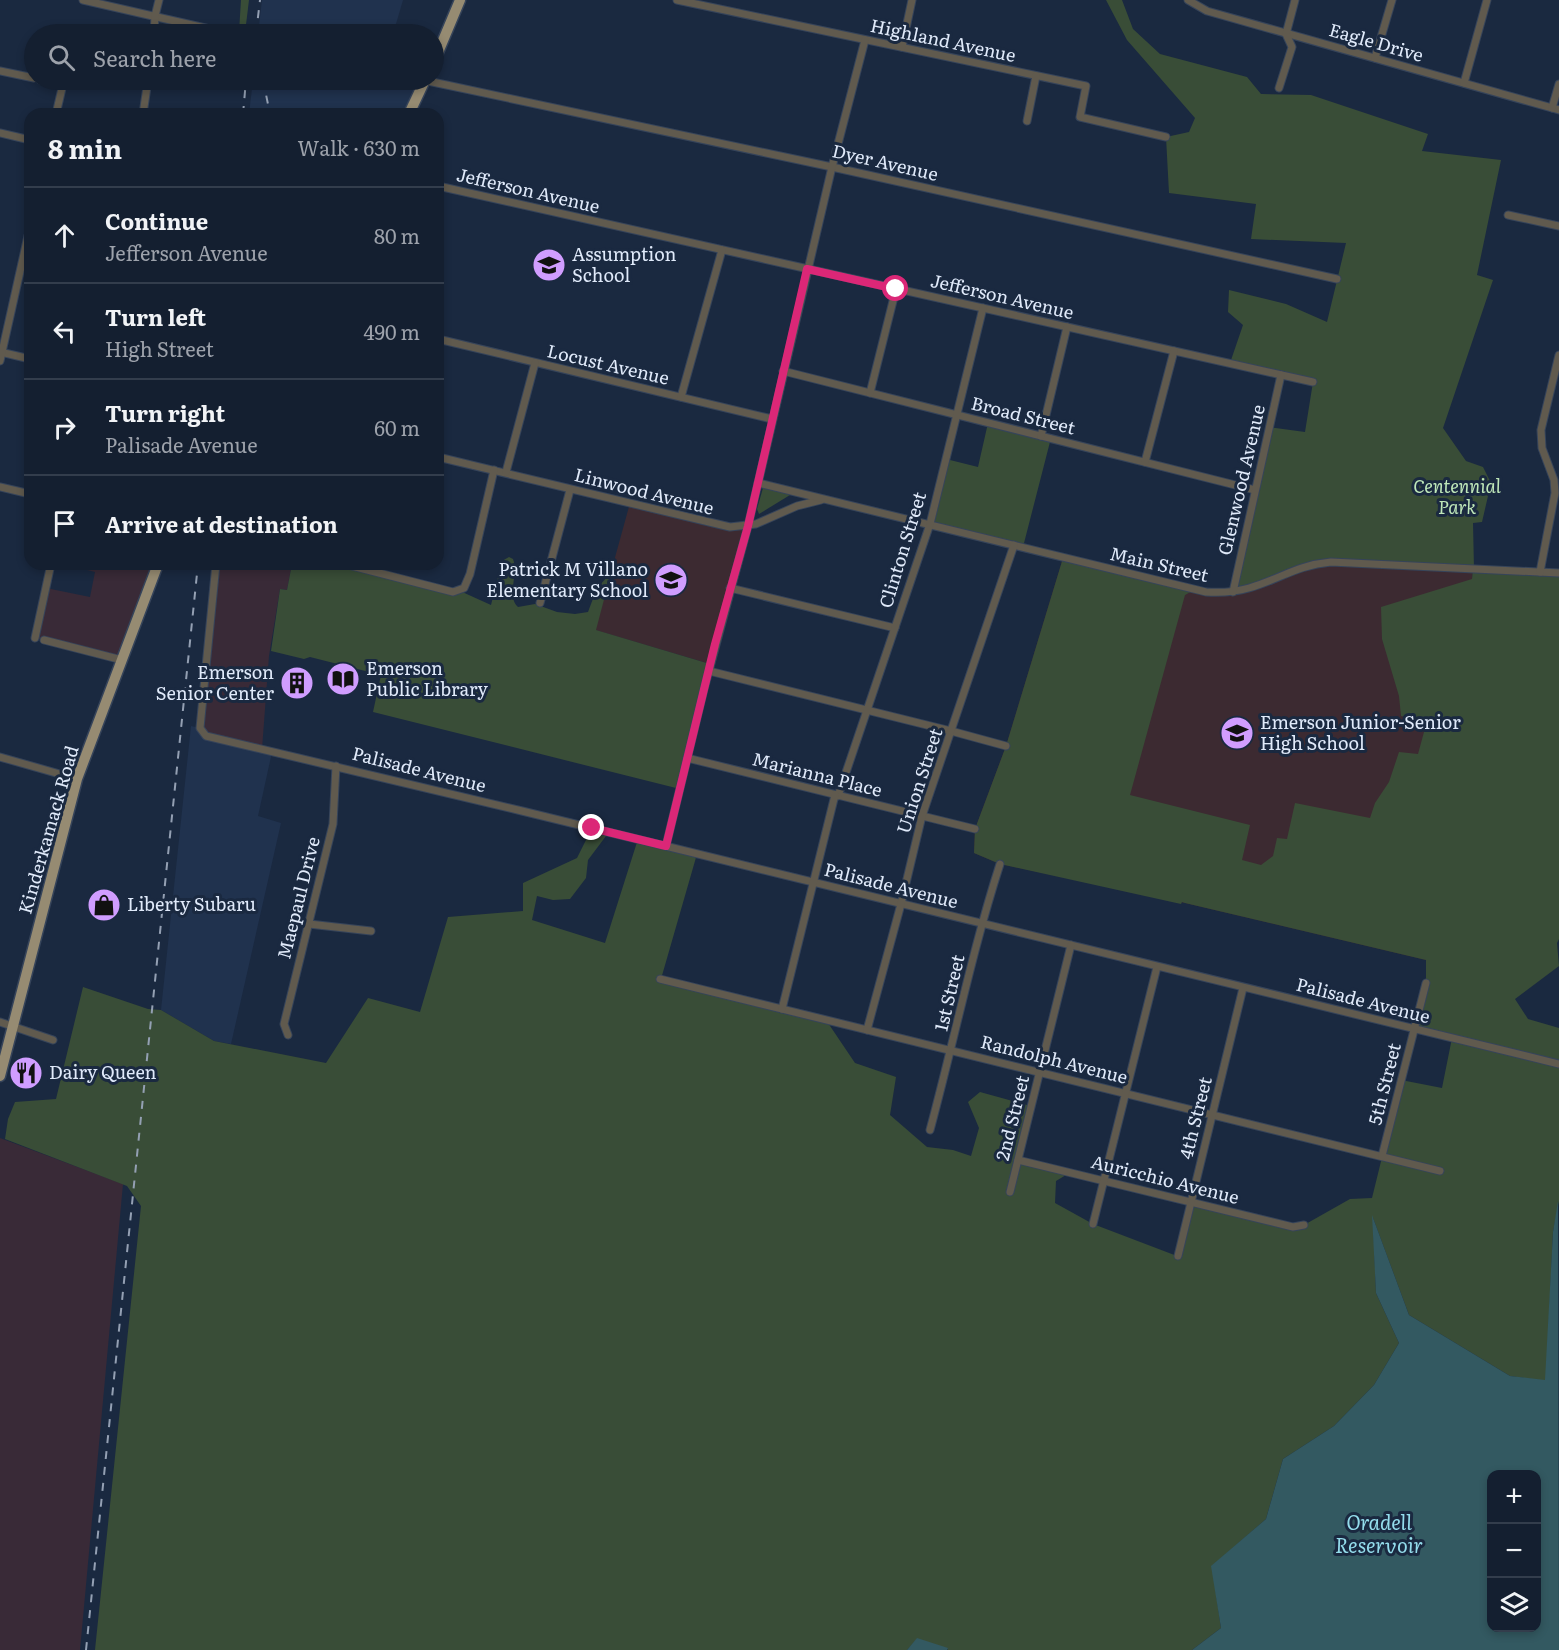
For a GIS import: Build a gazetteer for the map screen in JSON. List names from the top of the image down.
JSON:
{
  "streets": {
    "main road": ["Kinderkamack Road"],
    "street": [
      "Highland Avenue",
      "Eagle Drive",
      "Dyer Avenue",
      "Jefferson Avenue",
      "Locust Avenue",
      "Broad Street",
      "Glenwood Avenue",
      "Linwood Avenue",
      "Clinton Street",
      "Main Street",
      "Palisade Avenue",
      "Marianna Place",
      "Union Street",
      "Maepaul Drive",
      "1st Street",
      "Randolph Avenue",
      "5th Street",
      "2nd Street",
      "4th Street",
      "Auricchio Avenue"
    ]
  },
  "crossings": [
    ["Jefferson Avenue", "Glenwood Avenue"],
    ["Jefferson Avenue", "Clinton Street"],
    ["Broad Street", "Glenwood Avenue"],
    ["Broad Street", "Clinton Street"],
    ["Glenwood Avenue", "Main Street"],
    ["Linwood Avenue", "Main Street"],
    ["Clinton Street", "Main Street"],
    ["Clinton Street", "Palisade Avenue"],
    ["Clinton Street", "Marianna Place"],
    ["Clinton Street", "Randolph Avenue"],
    ["Main Street", "Union Street"],
    ["Palisade Avenue", "Union Street"],
    ["Palisade Avenue", "Maepaul Drive"],
    ["Palisade Avenue", "1st Street"],
    ["Palisade Avenue", "5th Street"],
    ["Palisade Avenue", "2nd Street"],
    ["Palisade Avenue", "4th Street"],
    ["Marianna Place", "Union Street"],
    ["Union Street", "Randolph Avenue"],
    ["1st Street", "Randolph Avenue"],
    ["Randolph Avenue", "5th Street"],
    ["Randolph Avenue", "2nd Street"],
    ["Randolph Avenue", "4th Street"],
    ["2nd Street", "Auricchio Avenue"],
    ["4th Street", "Auricchio Avenue"]
  ],
  "water": ["Oradell Reservoir"],
  "parks": ["Centennial Park"],
  "places": {
    "school or university": ["Assumption School", "Patrick M Villano Elementary School", "Emerson Junior-Senior High School"],
    "library": ["Emerson Public Library"],
    "building": ["Emerson Senior Center"],
    "shop": ["Liberty Subaru"],
    "restaurant": ["Dairy Queen"]
  },
  "page": {
    "search": "Search here",
    "heading": ["8 min", "Walk · 630 m"],
    "list": [
      ["Continue", "Jefferson Avenue", "80 m"],
      ["Turn left", "High Street", "490 m"],
      ["Turn right", "Palisade Avenue", "60 m"],
      "Arrive at destination"
    ],
    "map_buttons": ["+", "−"]
  }
}
